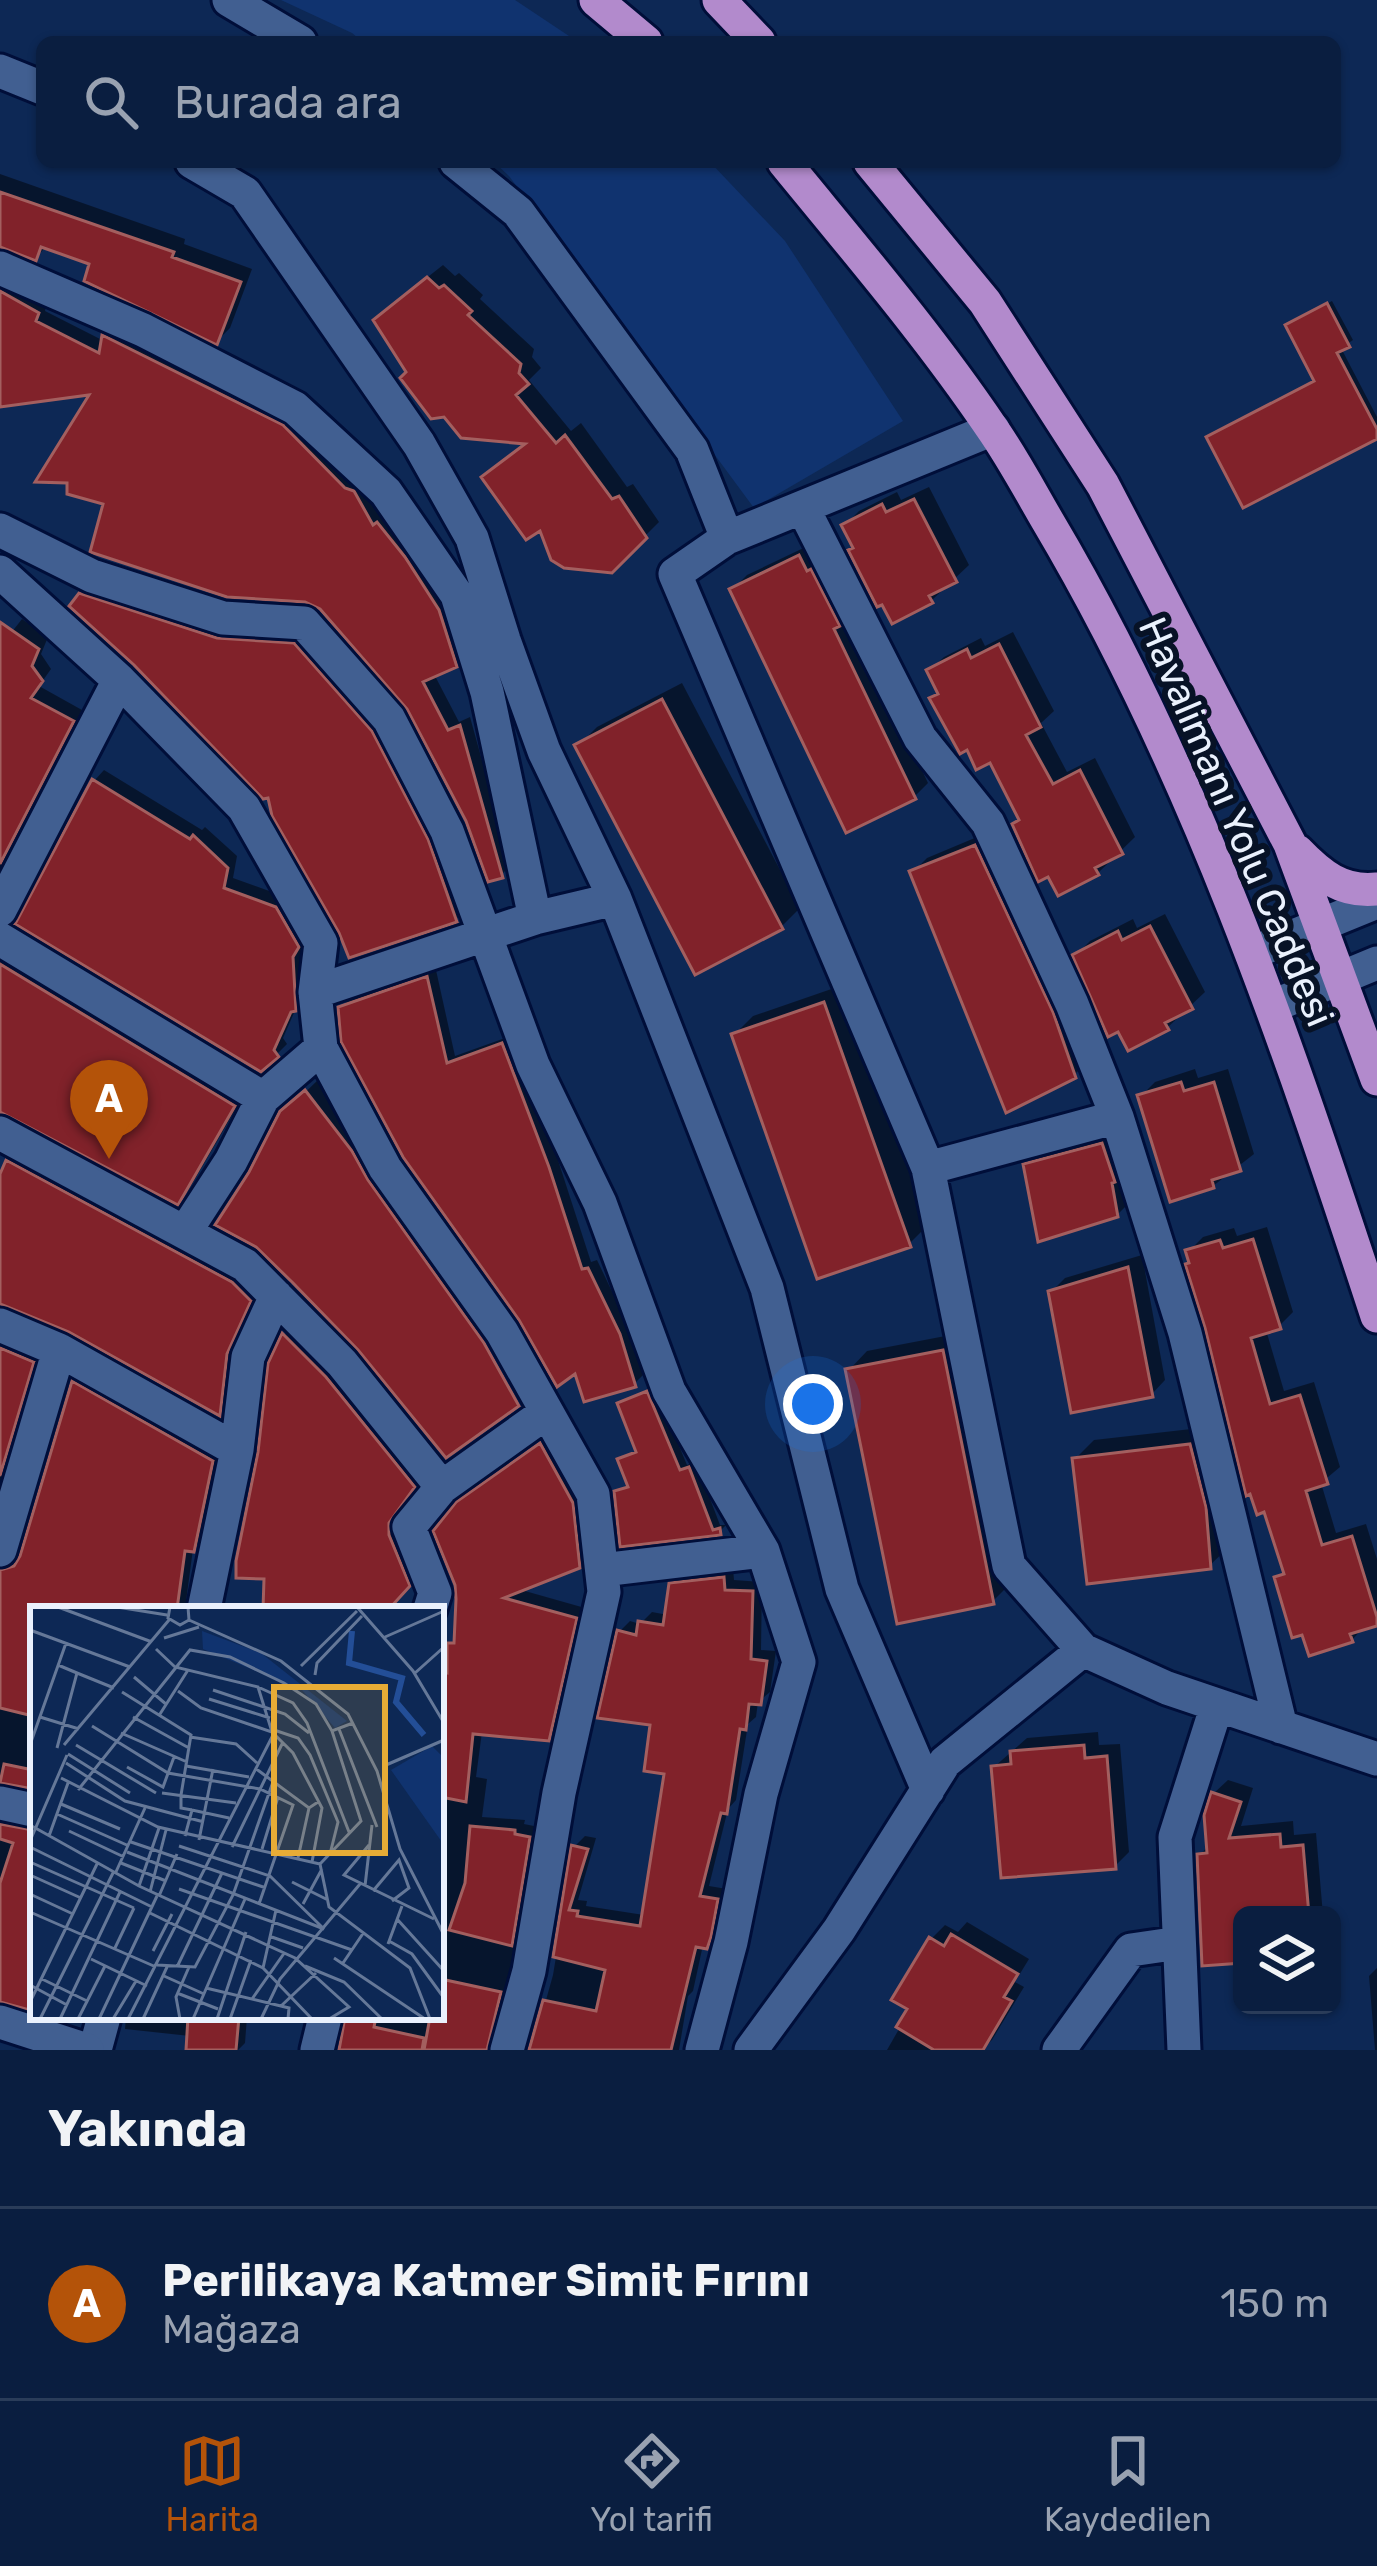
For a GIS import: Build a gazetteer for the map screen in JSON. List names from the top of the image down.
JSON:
{
  "streets": {
    "highway": ["Havalimanı Yolu Caddesi"]
  },
  "page": {
    "search": "Burada ara",
    "pins": "A",
    "heading": "Yakında",
    "list": [
      {
        "mark": "A",
        "name": "Perilikaya Katmer Simit Fırını",
        "note": "Mağaza",
        "value": "150 m"
      }
    ],
    "nav": ["Harita", "Yol tarifi", "Kaydedilen"]
  }
}
